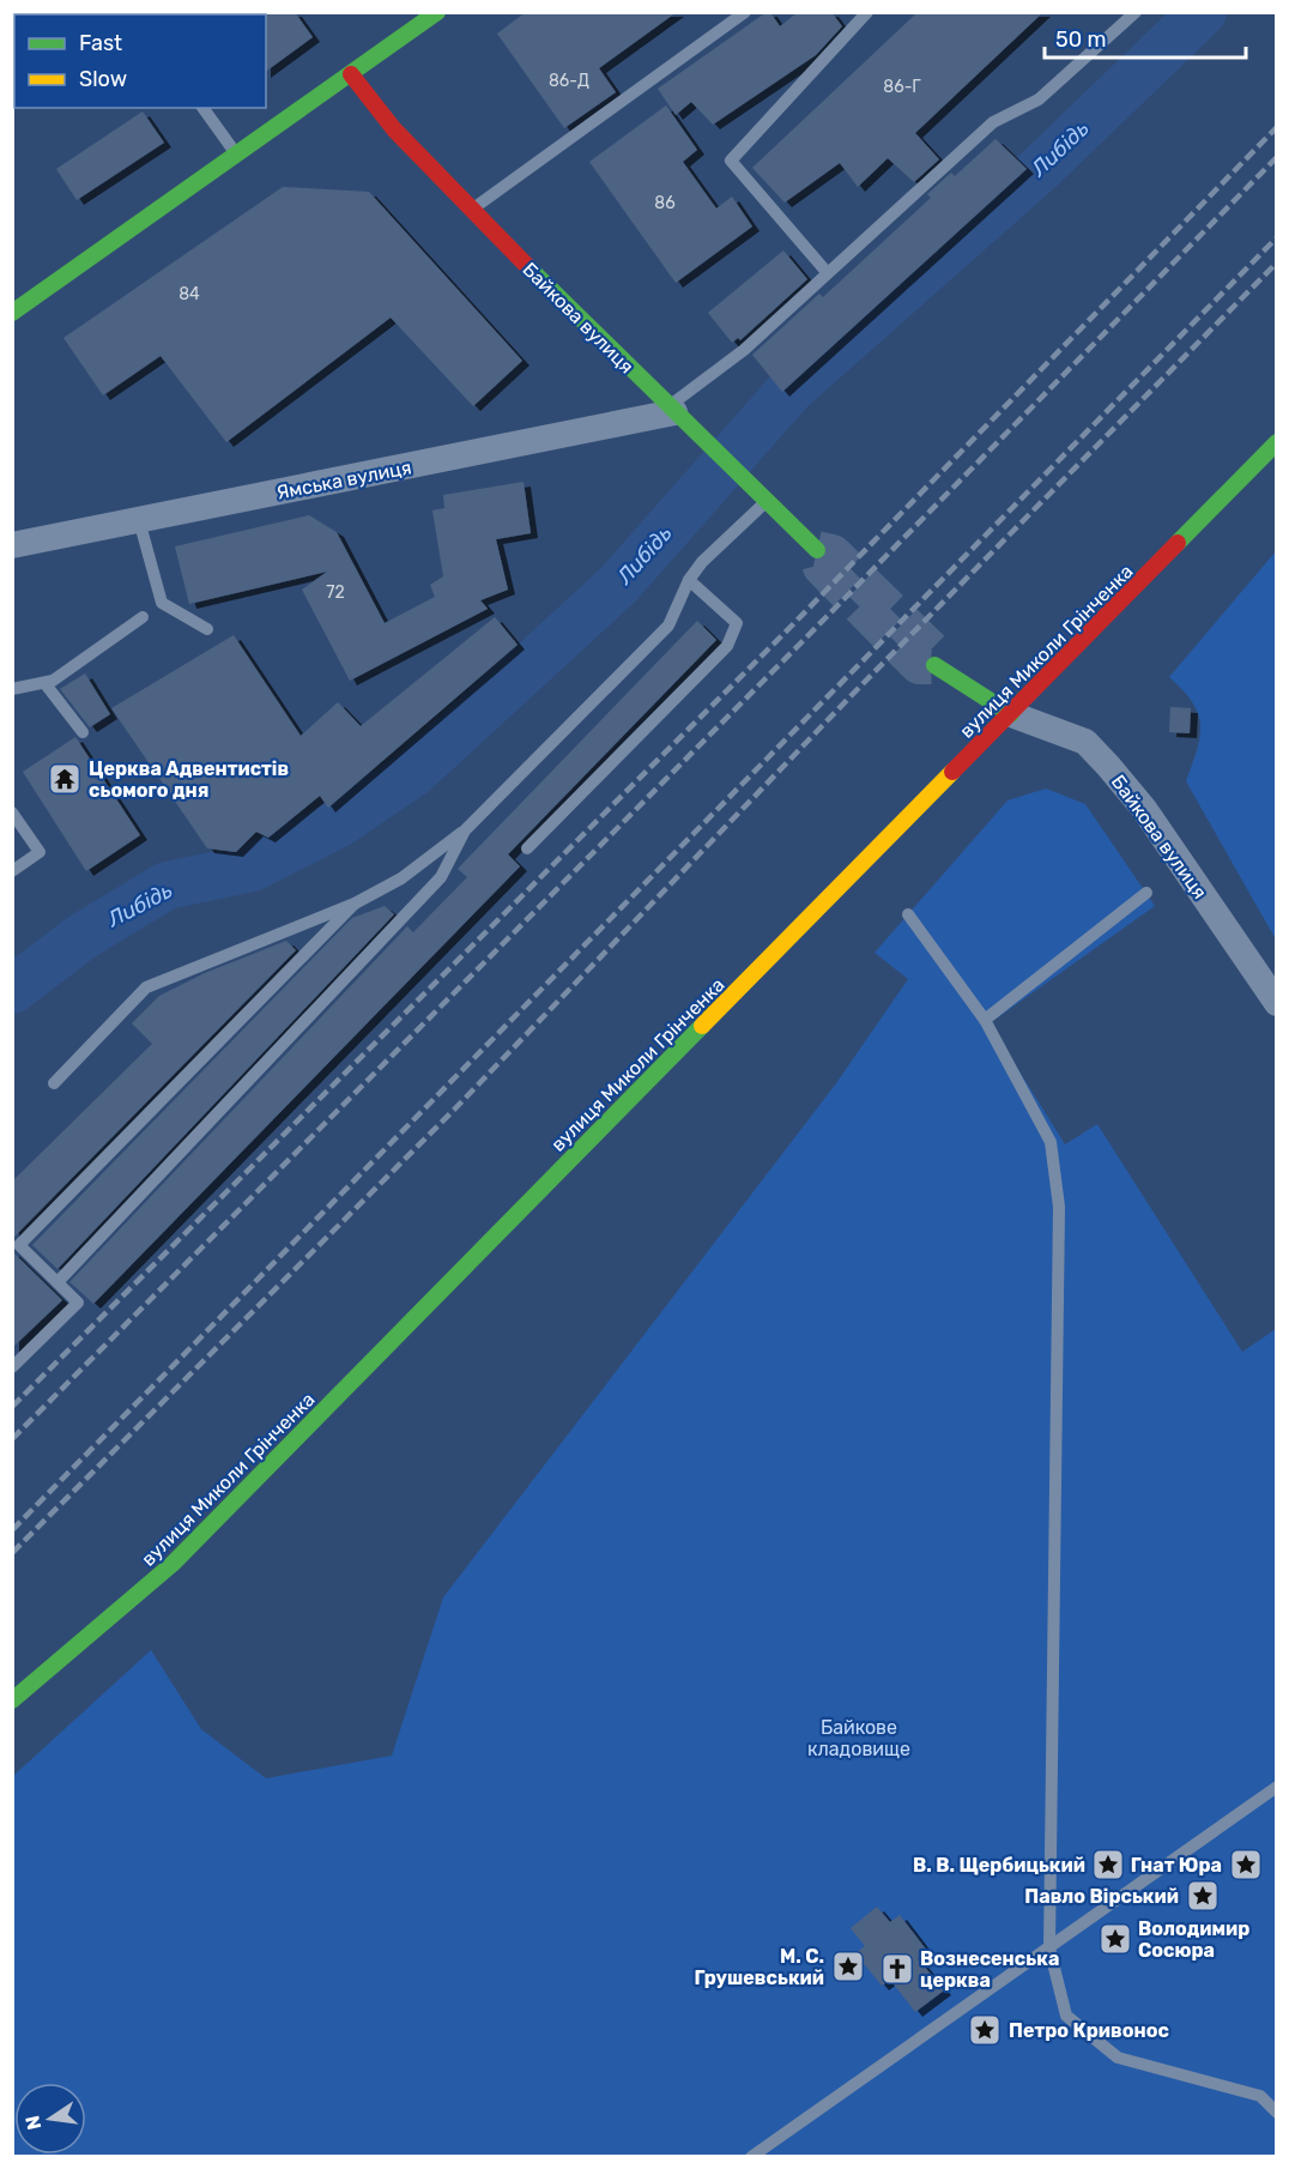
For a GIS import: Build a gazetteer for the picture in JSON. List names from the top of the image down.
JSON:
{
  "streets": {
    "main road": ["Байкова вулиця", "вулиця Миколи Грінченка"],
    "street": ["Ямська вулиця"]
  },
  "crossings": [
    ["Байкова вулиця", "Ямська вулиця"],
    ["Байкова вулиця", "вулиця Миколи Грінченка"]
  ],
  "water": ["Либідь"],
  "parks": ["Байкове кладовище"],
  "places": {
    "temple": ["Церква Адвентистів сьомого дня"],
    "place": [
      "В. В. Щербицький",
      "Гнат Юра",
      "Павло Вірський",
      "Володимир Сосюра",
      "М. С. Грушевський",
      "Петро Кривонос"
    ],
    "church": ["Вознесенська церква"]
  },
  "house_numbers": [
    "86-Д",
    "86-Г",
    "86",
    "84",
    "72"
  ],
  "legend": ["Fast", "Slow"],
  "scale_bar": "50 m",
  "north": "left"
}
